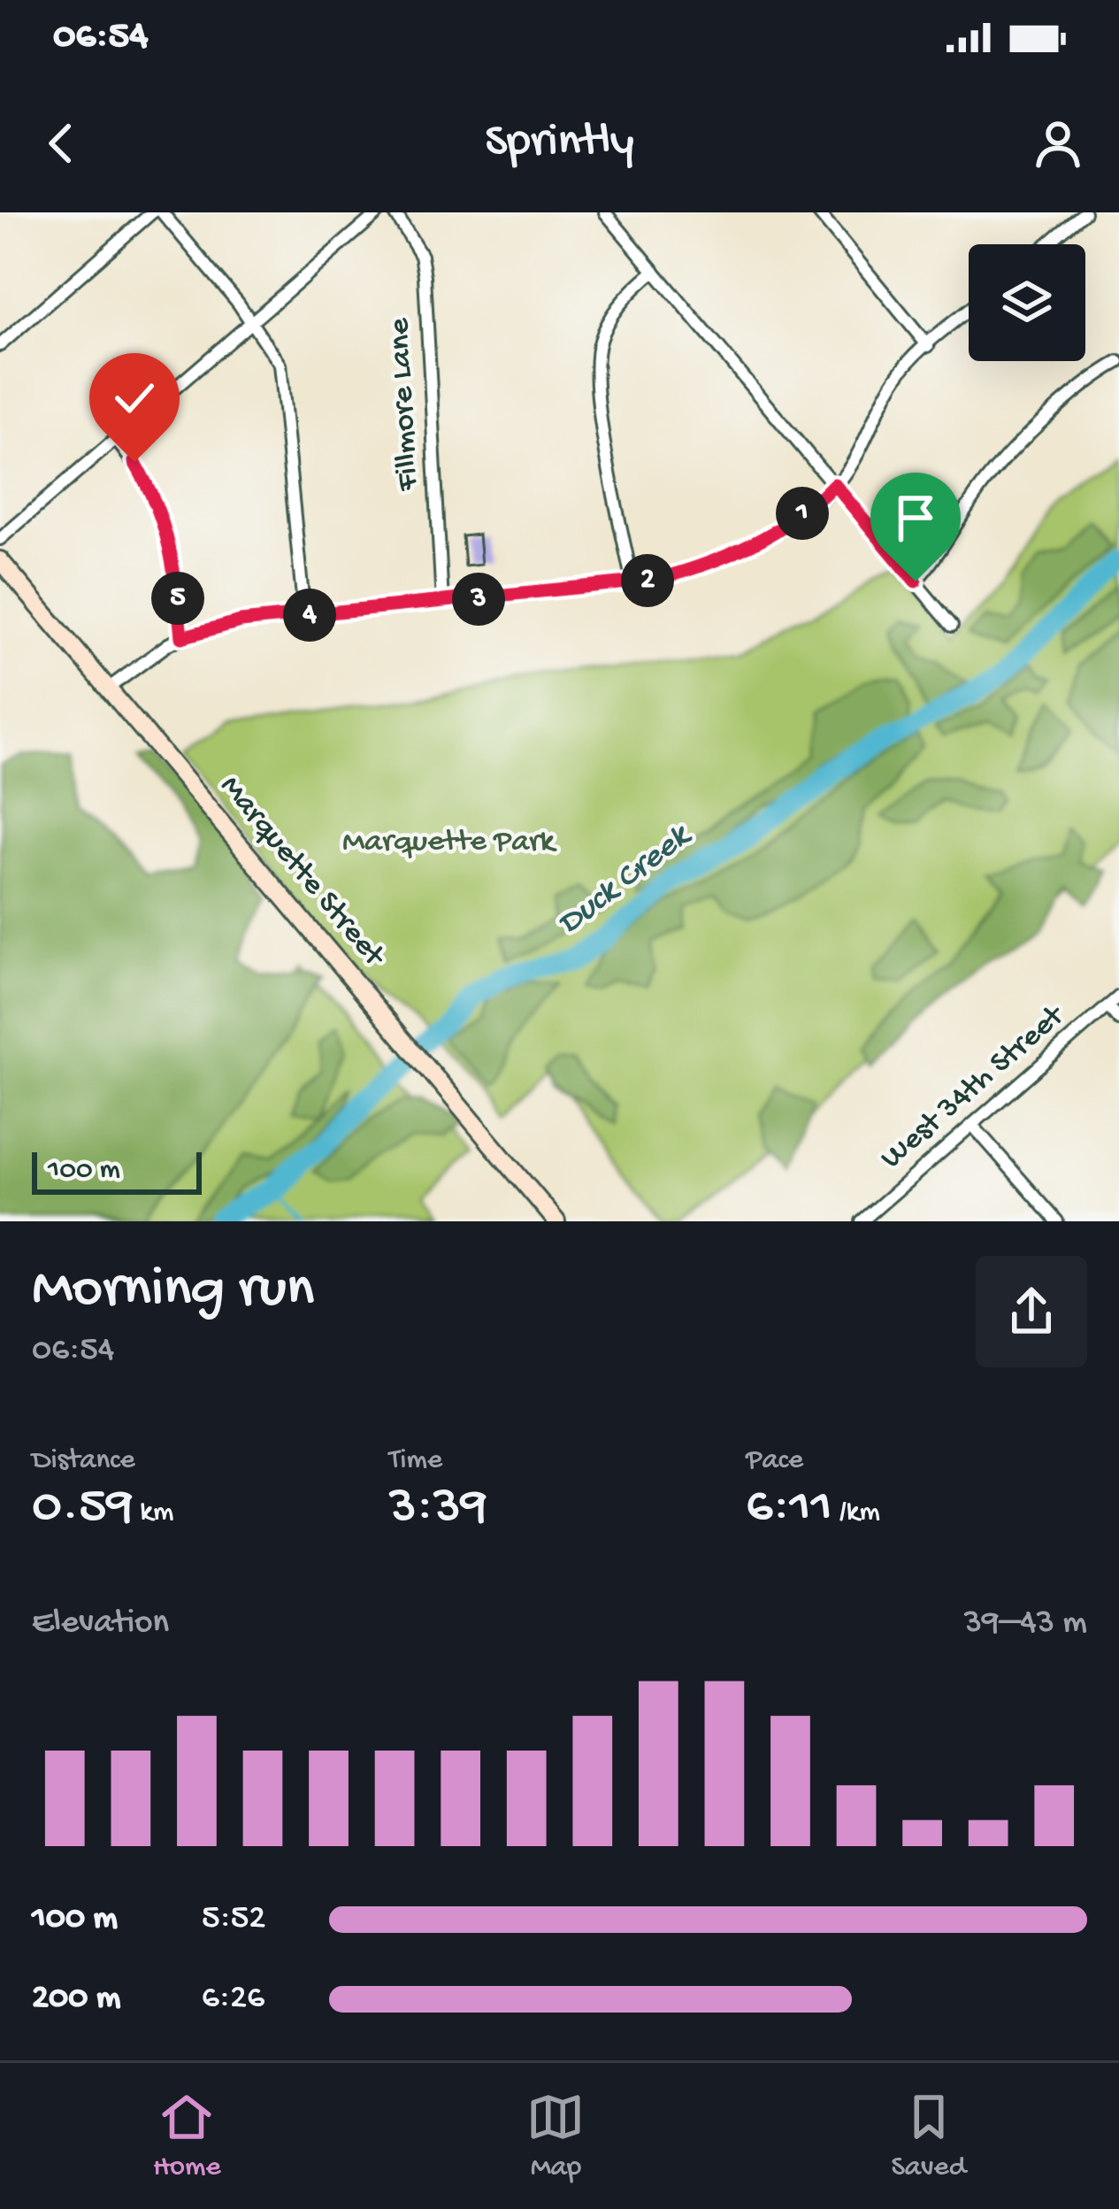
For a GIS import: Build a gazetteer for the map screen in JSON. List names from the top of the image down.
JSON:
{
  "streets": {
    "main road": ["Marquette Street"],
    "street": ["Fillmore Lane", "West 34th Street"]
  },
  "water": ["Duck Creek"],
  "parks": ["Marquette Park"],
  "scale_bar": "100 m",
  "page": {
    "status": "06:54",
    "header": "Sprintly",
    "pins": [
      "1",
      "2",
      "5",
      "3",
      "4"
    ],
    "scale": "100 m",
    "heading": ["Morning run", "06:54"],
    "stats": [
      ["Distance", "0.59 km"],
      ["Time", "3:39"],
      ["Pace", "6:11 /km"]
    ],
    "chart": ["Elevation", "39–43 m"],
    "list": [
      {
        "name": "100 m",
        "note": "5:52"
      },
      {
        "name": "200 m",
        "note": "6:26"
      }
    ],
    "tabs": ["Home", "Map", "Saved"]
  }
}
